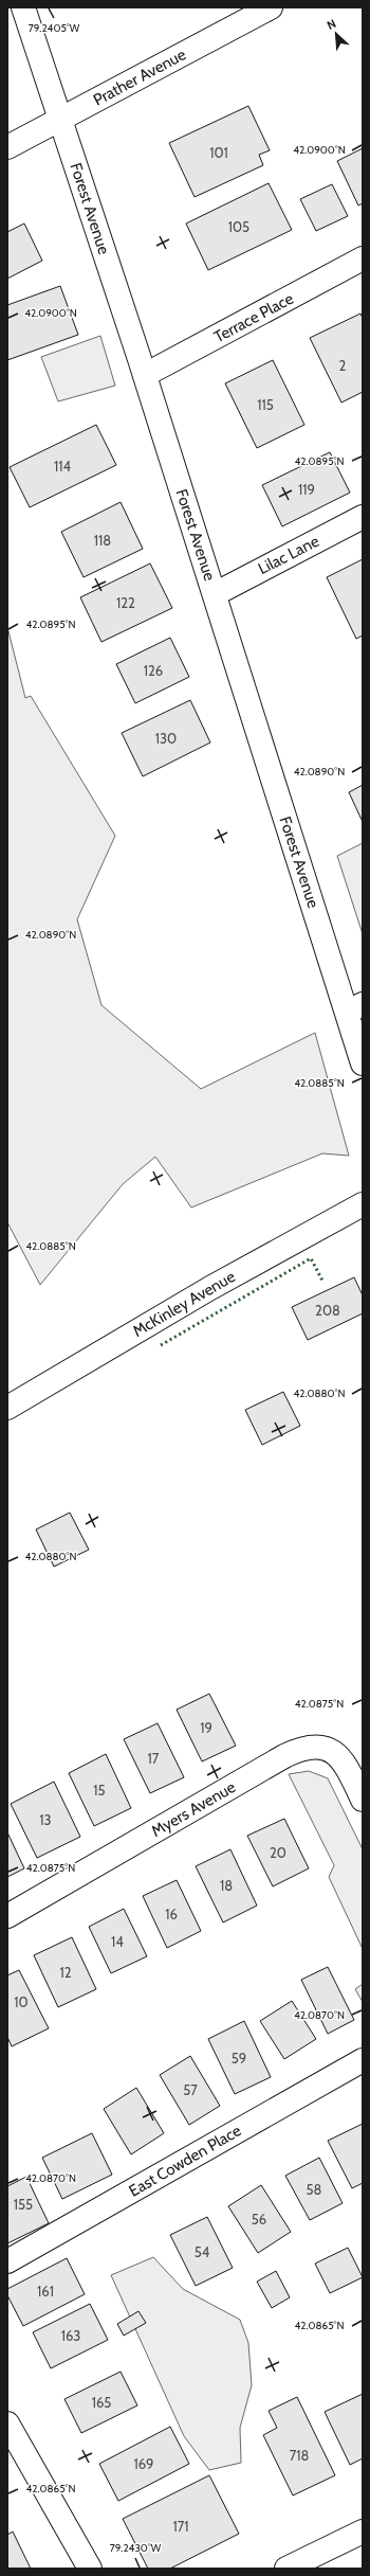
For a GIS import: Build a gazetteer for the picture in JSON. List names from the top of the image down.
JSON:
{
  "streets": {
    "street": [
      "Prather Avenue",
      "Forest Avenue",
      "Terrace Place",
      "Lilac Lane",
      "McKinley Avenue",
      "Myers Avenue",
      "East Cowden Place"
    ]
  },
  "crossings": [
    ["Prather Avenue", "Forest Avenue"],
    ["Forest Avenue", "Terrace Place"],
    ["Forest Avenue", "Lilac Lane"]
  ],
  "house_numbers": [
    "101",
    "105",
    "2",
    "115",
    "114",
    "119",
    "118",
    "122",
    "126",
    "130",
    "208",
    "19",
    "17",
    "15",
    "13",
    "20",
    "18",
    "16",
    "14",
    "12",
    "10",
    "59",
    "57",
    "58",
    "155",
    "56",
    "54",
    "161",
    "163",
    "165",
    "718",
    "169",
    "171"
  ],
  "north": "top left",
  "coordinates": [
    "79.2405°W",
    "42.0900°N",
    "42.0895°N",
    "42.0890°N",
    "42.0885°N",
    "42.0880°N",
    "42.0875°N",
    "42.0870°N",
    "42.0865°N",
    "79.2430°W"
  ]
}
